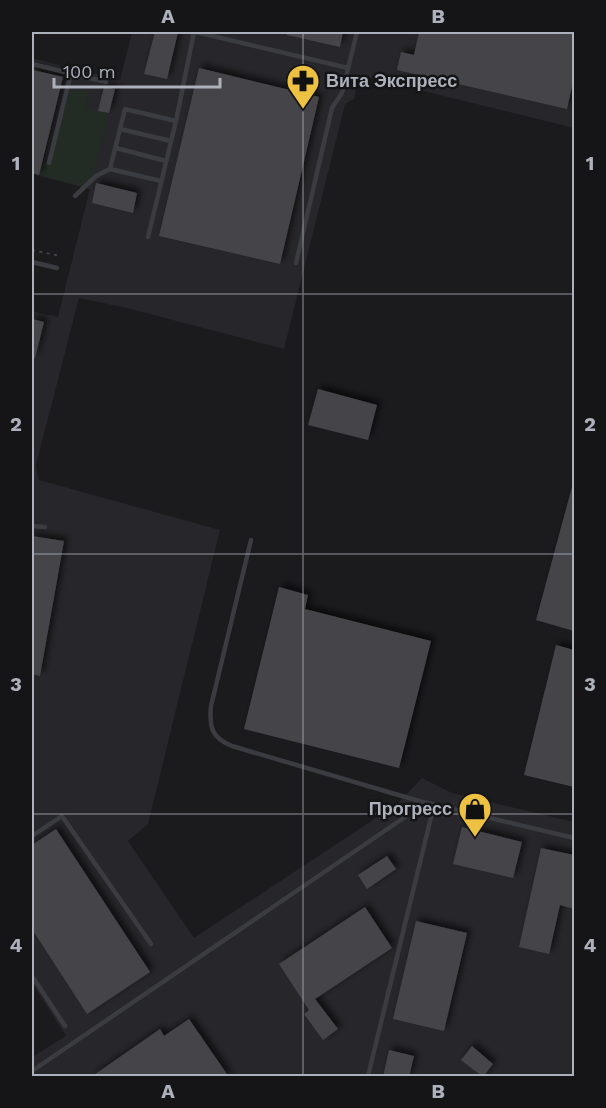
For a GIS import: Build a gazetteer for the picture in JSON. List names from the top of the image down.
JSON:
{
  "places": {
    "pharmacy": ["Вита Экспресс"],
    "shop": ["Прогресс"]
  },
  "scale_bar": "100 m",
  "grid": {
    "columns": ["A", "B"],
    "rows": [
      "1",
      "2",
      "3",
      "4"
    ]
  }
}
